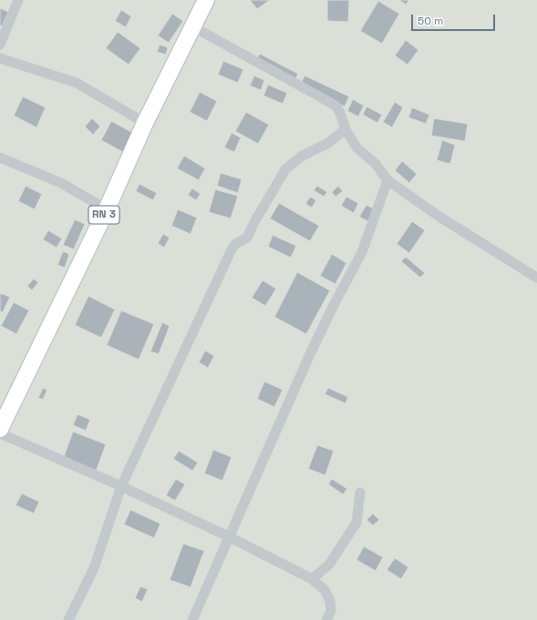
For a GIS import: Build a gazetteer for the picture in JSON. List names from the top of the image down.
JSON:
{
  "streets": {
    "highway": ["RN 3"]
  },
  "scale_bar": "50 m"
}
